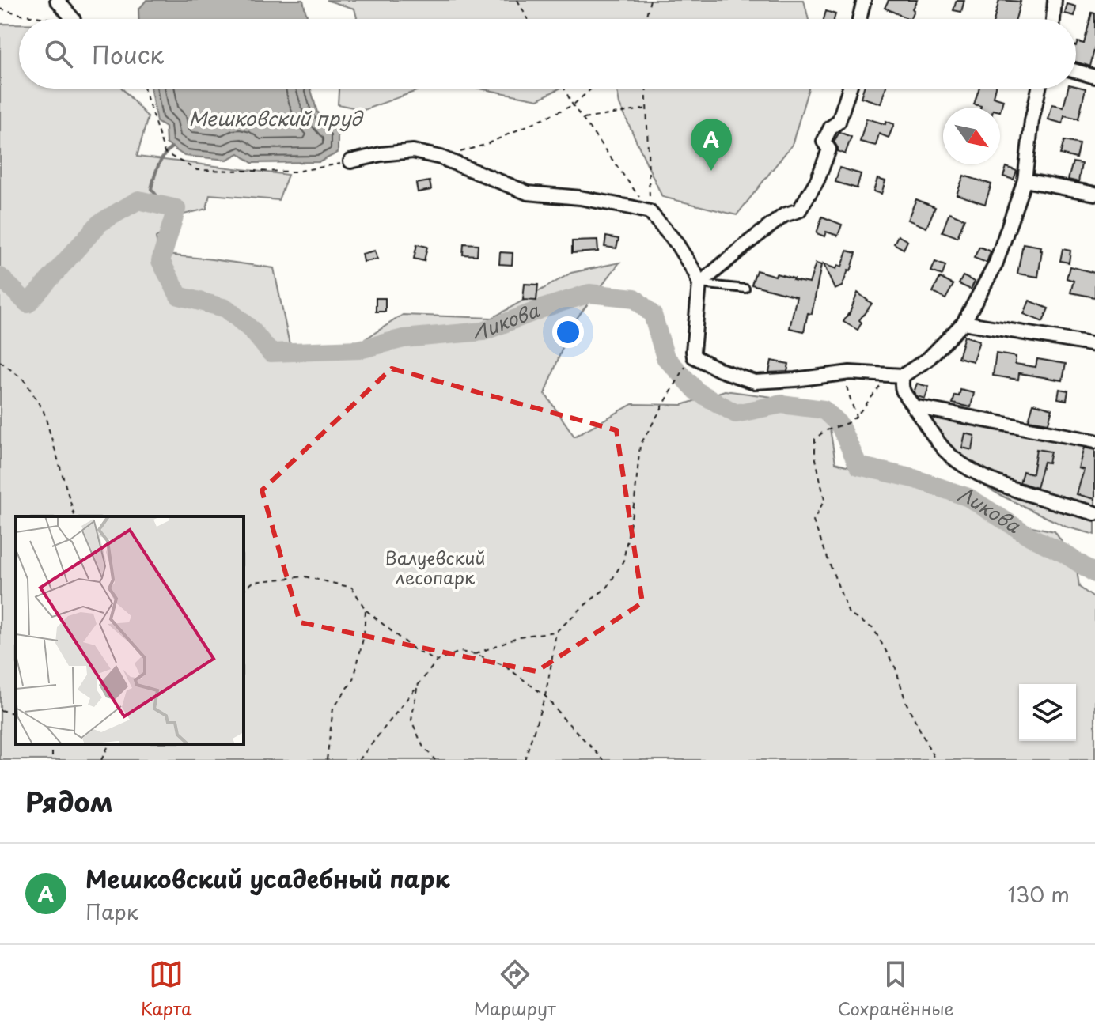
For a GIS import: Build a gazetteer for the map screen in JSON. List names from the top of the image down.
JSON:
{
  "water": ["Мешковский пруд", "Ликова"],
  "parks": ["Валуевский лесопарк"],
  "north": "bottom right",
  "page": {
    "search": "Поиск",
    "pins": "A",
    "heading": "Рядом",
    "list": [
      {
        "mark": "A",
        "name": "Мешковский усадебный парк",
        "note": "Парк",
        "value": "130 m"
      }
    ],
    "nav": ["Карта", "Маршрут", "Сохранённые"]
  }
}
